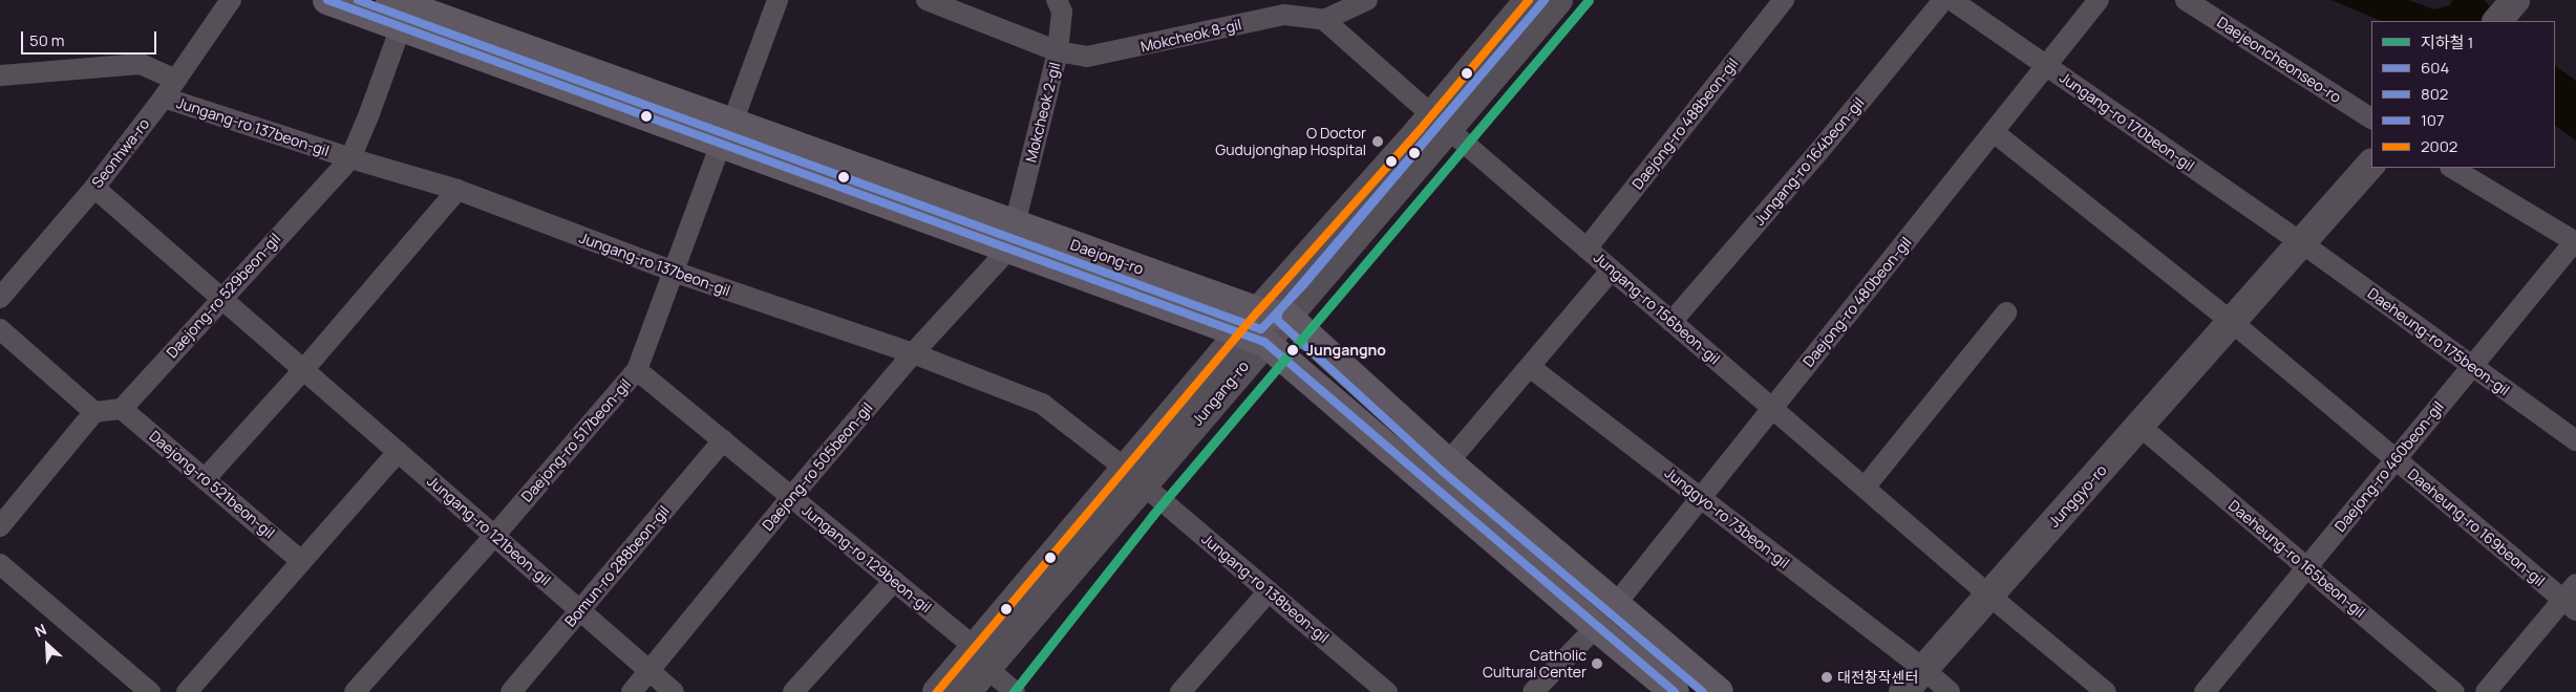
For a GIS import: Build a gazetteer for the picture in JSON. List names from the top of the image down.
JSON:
{
  "streets": {
    "main road": ["Daejong-ro", "Jungang-ro", "Junggyo-ro"],
    "street": [
      "Mokcheok 8-gil",
      "Daejeoncheonseo-ro",
      "Mokcheok 2-gil",
      "Jungang-ro 170beon-gil",
      "Daejong-ro 488beon-gil",
      "Jungang-ro 137beon-gil",
      "Seonhwa-ro",
      "Jungang-ro 164beon-gil",
      "Daejong-ro 529beon-gil",
      "Daejong-ro 480beon-gil",
      "Jungang-ro 156beon-gil",
      "Daeheung-ro 175beon-gil",
      "Daejong-ro 517beon-gil",
      "Daejong-ro 505beon-gil",
      "Daejong-ro 460beon-gil",
      "Daejong-ro 521beon-gil",
      "Junggyo-ro 73beon-gil",
      "Daeheung-ro 169beon-gil",
      "Jungang-ro 121beon-gil",
      "Jungang-ro 129beon-gil",
      "Daeheung-ro 165beon-gil",
      "Bomun-ro 288beon-gil",
      "Jungang-ro 138beon-gil"
    ]
  },
  "crossings": [
    ["Mokcheok 8-gil", "Mokcheok 2-gil"],
    ["Mokcheok 2-gil", "Daejong-ro"],
    ["Mokcheok 2-gil", "Daejong-ro 505beon-gil"],
    ["Jungang-ro 170beon-gil", "Daejong-ro 480beon-gil"],
    ["Jungang-ro 170beon-gil", "Daeheung-ro 175beon-gil"],
    ["Jungang-ro 170beon-gil", "Junggyo-ro"],
    ["Daejong-ro 488beon-gil", "Jungang-ro 156beon-gil"],
    ["Jungang-ro 137beon-gil", "Seonhwa-ro"],
    ["Jungang-ro 137beon-gil", "Daejong-ro 529beon-gil"],
    ["Jungang-ro 137beon-gil", "Jungang-ro"],
    ["Jungang-ro 137beon-gil", "Daejong-ro 517beon-gil"],
    ["Jungang-ro 137beon-gil", "Daejong-ro 505beon-gil"],
    ["Jungang-ro 137beon-gil", "Jungang-ro 138beon-gil"],
    ["Seonhwa-ro", "Jungang-ro 121beon-gil"],
    ["Jungang-ro 164beon-gil", "Jungang-ro 156beon-gil"],
    ["Daejong-ro", "Daejong-ro 529beon-gil"],
    ["Daejong-ro", "Jungang-ro"],
    ["Daejong-ro", "Daejong-ro 517beon-gil"],
    ["Daejong-ro", "Daejong-ro 505beon-gil"],
    ["Daejong-ro 529beon-gil", "Daejong-ro 521beon-gil"],
    ["Daejong-ro 529beon-gil", "Jungang-ro 121beon-gil"],
    ["Daejong-ro 480beon-gil", "Jungang-ro 156beon-gil"],
    ["Daejong-ro 480beon-gil", "Junggyo-ro 73beon-gil"],
    ["Jungang-ro 156beon-gil", "Jungang-ro"],
    ["Jungang-ro 156beon-gil", "Junggyo-ro"],
    ["Daeheung-ro 175beon-gil", "Daejong-ro 460beon-gil"],
    ["Daeheung-ro 175beon-gil", "Junggyo-ro"],
    ["Jungang-ro", "Jungang-ro 129beon-gil"],
    ["Jungang-ro", "Jungang-ro 138beon-gil"],
    ["Daejong-ro 517beon-gil", "Jungang-ro 121beon-gil"],
    ["Daejong-ro 517beon-gil", "Jungang-ro 129beon-gil"],
    ["Daejong-ro 505beon-gil", "Jungang-ro 121beon-gil"],
    ["Daejong-ro 505beon-gil", "Jungang-ro 129beon-gil"],
    ["Daejong-ro 460beon-gil", "Daeheung-ro 169beon-gil"],
    ["Daejong-ro 460beon-gil", "Daeheung-ro 165beon-gil"],
    ["Junggyo-ro", "Junggyo-ro 73beon-gil"],
    ["Junggyo-ro", "Daeheung-ro 169beon-gil"],
    ["Junggyo-ro", "Daeheung-ro 165beon-gil"],
    ["Jungang-ro 121beon-gil", "Bomun-ro 288beon-gil"],
    ["Jungang-ro 129beon-gil", "Bomun-ro 288beon-gil"]
  ],
  "places": [
    "O Doctor Gudujonghap Hospital",
    "Jungangno",
    "Catholic Cultural Center",
    "대전창작센터"
  ],
  "lines": [
    "metro line 1",
    "transit line 604",
    "transit line 802",
    "transit line 107",
    "transit line 2002"
  ],
  "legend": [
    "지하철 1",
    "604",
    "802",
    "107",
    "2002"
  ],
  "scale_bar": "50 m",
  "north": "top left"
}
